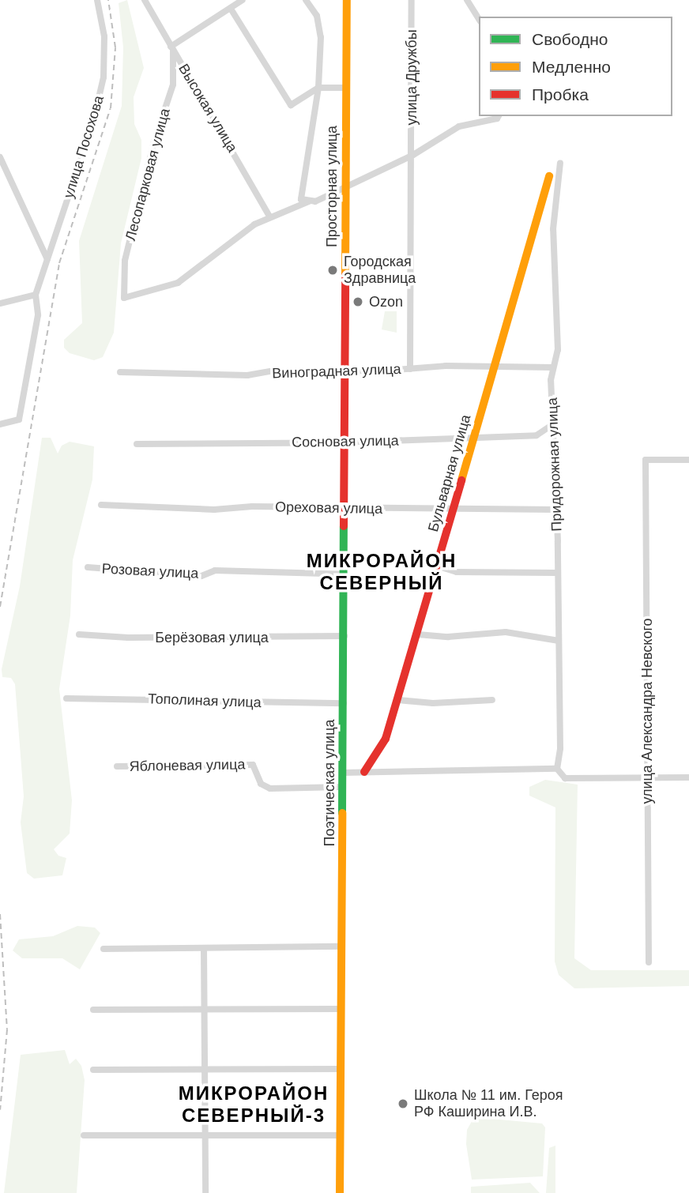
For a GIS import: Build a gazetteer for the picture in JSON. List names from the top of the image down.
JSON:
{
  "streets": {
    "street": [
      "улица Дружбы",
      "Высокая улица",
      "улица Посохова",
      "Лесопарковая улица",
      "Просторная улица",
      "Виноградная улица",
      "Сосновая улица",
      "Придорожная улица",
      "Бульварная улица",
      "Ореховая улица",
      "Розовая улица",
      "Берёзовая улица",
      "Тополиная улица",
      "улица Александра Невского",
      "Яблоневая улица",
      "Поэтическая улица"
    ]
  },
  "crossings": [
    ["улица Дружбы", "Виноградная улица"],
    ["Высокая улица", "Лесопарковая улица"],
    ["Просторная улица", "Виноградная улица"],
    ["Просторная улица", "Поэтическая улица"],
    ["Виноградная улица", "Придорожная улица"],
    ["Виноградная улица", "Бульварная улица"],
    ["Виноградная улица", "Поэтическая улица"],
    ["Сосновая улица", "Придорожная улица"],
    ["Сосновая улица", "Бульварная улица"],
    ["Сосновая улица", "Поэтическая улица"],
    ["Придорожная улица", "Ореховая улица"],
    ["Бульварная улица", "Ореховая улица"],
    ["Ореховая улица", "Поэтическая улица"],
    ["Розовая улица", "Поэтическая улица"],
    ["Берёзовая улица", "Поэтическая улица"],
    ["Тополиная улица", "Поэтическая улица"],
    ["Яблоневая улица", "Поэтическая улица"]
  ],
  "districts": ["МИКРОРАЙОН СЕВЕРНЫЙ", "МИКРОРАЙОН СЕВЕРНЫЙ-3"],
  "places": ["Городская Здравница", "Ozon", "Школа № 11 им. Героя РФ Каширина И.В."],
  "legend": ["Свободно", "Медленно", "Пробка"]
}
